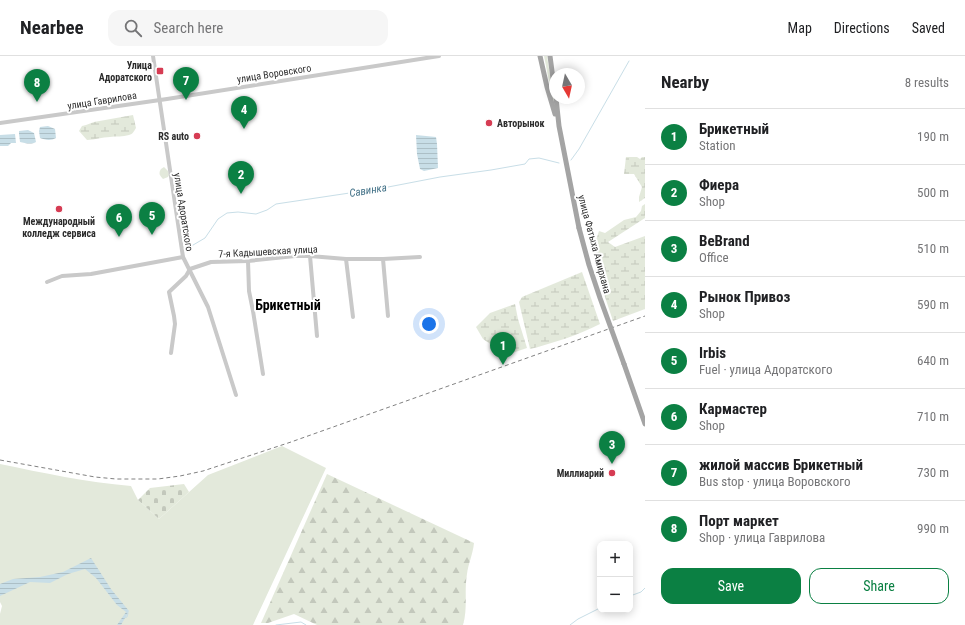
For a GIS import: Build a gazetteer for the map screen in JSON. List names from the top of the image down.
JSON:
{
  "streets": {
    "main road": ["улица Фатыха Амирхана"],
    "street": [
      "улица Воровского",
      "улица Гаврилова",
      "улица Адоратского",
      "7-я Кадышевская улица"
    ]
  },
  "crossings": [
    ["улица Воровского", "улица Гаврилова"],
    ["улица Воровского", "улица Адоратского"],
    ["улица Гаврилова", "улица Адоратского"]
  ],
  "districts": ["Брикетный"],
  "water": ["Савинка"],
  "places": {
    "transit": ["Улица Адоратского"],
    "other": [
      "Авторынок",
      "RS auto",
      "Международный колледж сервиса",
      "Миллиарий"
    ]
  },
  "north": "bottom",
  "page": {
    "header": "Nearbee",
    "search": "Search here",
    "nav": ["Map", "Directions", "Saved"],
    "heading": ["Nearby", "8 results"],
    "pins": [
      "7",
      "8",
      "4",
      "2",
      "5",
      "6",
      "1",
      "3"
    ],
    "list": [
      {
        "mark": "1",
        "name": "Брикетный",
        "note": "Station",
        "value": "190 m"
      },
      {
        "mark": "2",
        "name": "Фиера",
        "note": "Shop",
        "value": "500 m"
      },
      {
        "mark": "3",
        "name": "BeBrand",
        "note": "Office",
        "value": "510 m"
      },
      {
        "mark": "4",
        "name": "Рынок Привоз",
        "note": "Shop",
        "value": "590 m"
      },
      {
        "mark": "5",
        "name": "Irbis",
        "note": "Fuel · улица Адоратского",
        "value": "640 m"
      },
      {
        "mark": "6",
        "name": "Кармастер",
        "note": "Shop",
        "value": "710 m"
      },
      {
        "mark": "7",
        "name": "жилой массив Брикетный",
        "note": "Bus stop · улица Воровского",
        "value": "730 m"
      },
      {
        "mark": "8",
        "name": "Порт маркет",
        "note": "Shop · улица Гаврилова",
        "value": "990 m"
      }
    ],
    "map_buttons": ["+", "−"],
    "buttons": ["Save", "Share"]
  }
}
